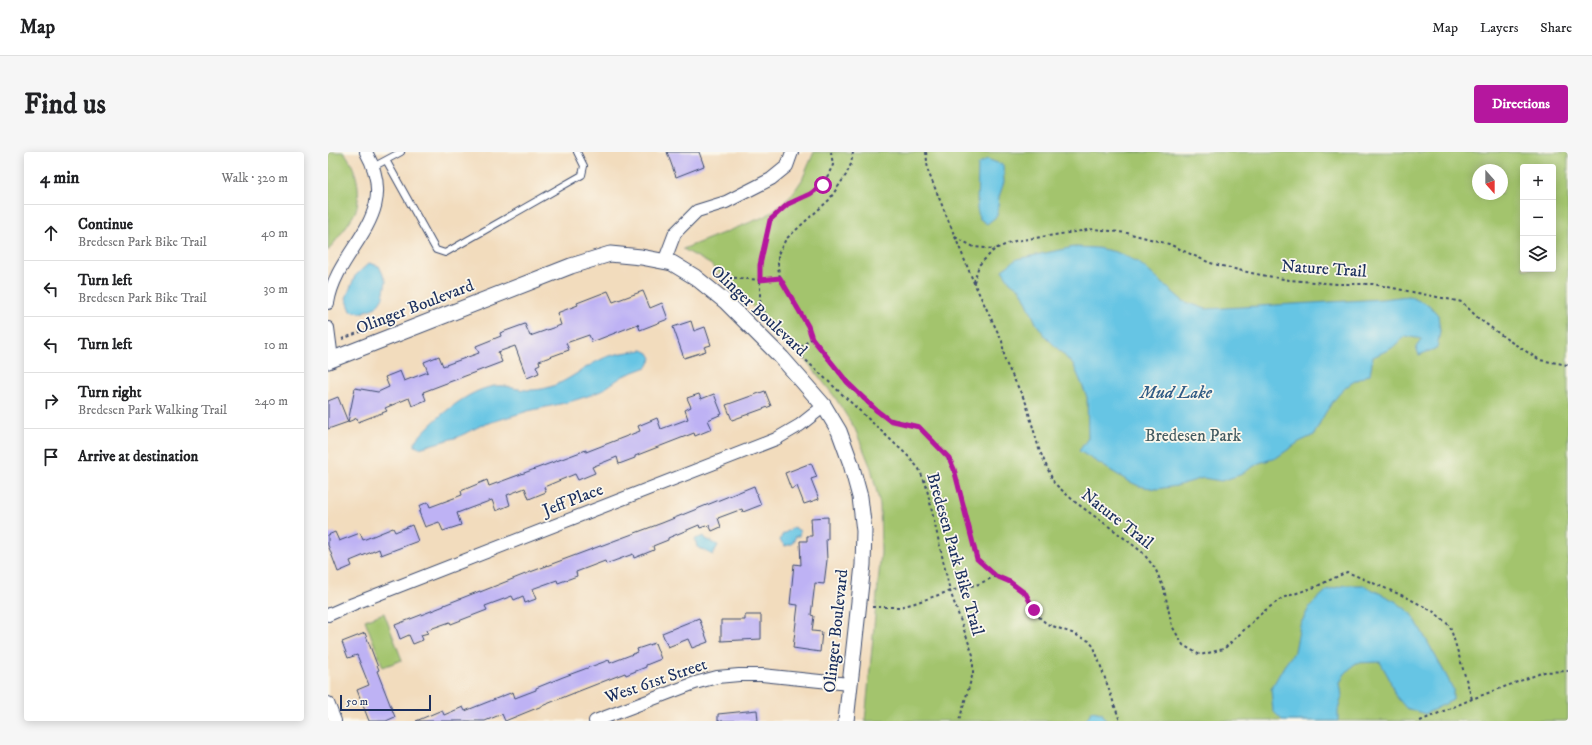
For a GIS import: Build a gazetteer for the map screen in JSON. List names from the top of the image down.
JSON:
{
  "streets": {
    "street": ["Olinger Boulevard", "Jeff Place", "West 61st Street"],
    "path": ["Nature Trail", "Bredesen Park Bike Trail"]
  },
  "crossings": [
    ["Olinger Boulevard", "Jeff Place"],
    ["Olinger Boulevard", "West 61st Street"]
  ],
  "water": ["Mud Lake"],
  "parks": ["Bredesen Park"],
  "scale_bar": "50 m",
  "north": "bottom",
  "page": {
    "header": "Map",
    "nav": ["Map", "Layers", "Share"],
    "buttons": "Directions",
    "title": "Find us",
    "heading": ["4 min", "Walk · 320 m"],
    "map_buttons": ["+", "−"],
    "list": [
      ["Continue", "Bredesen Park Bike Trail", "40 m"],
      ["Turn left", "Bredesen Park Bike Trail", "30 m"],
      ["Turn left", "10 m"],
      ["Turn right", "Bredesen Park Walking Trail", "240 m"],
      "Arrive at destination"
    ],
    "scale": "50 m"
  }
}
